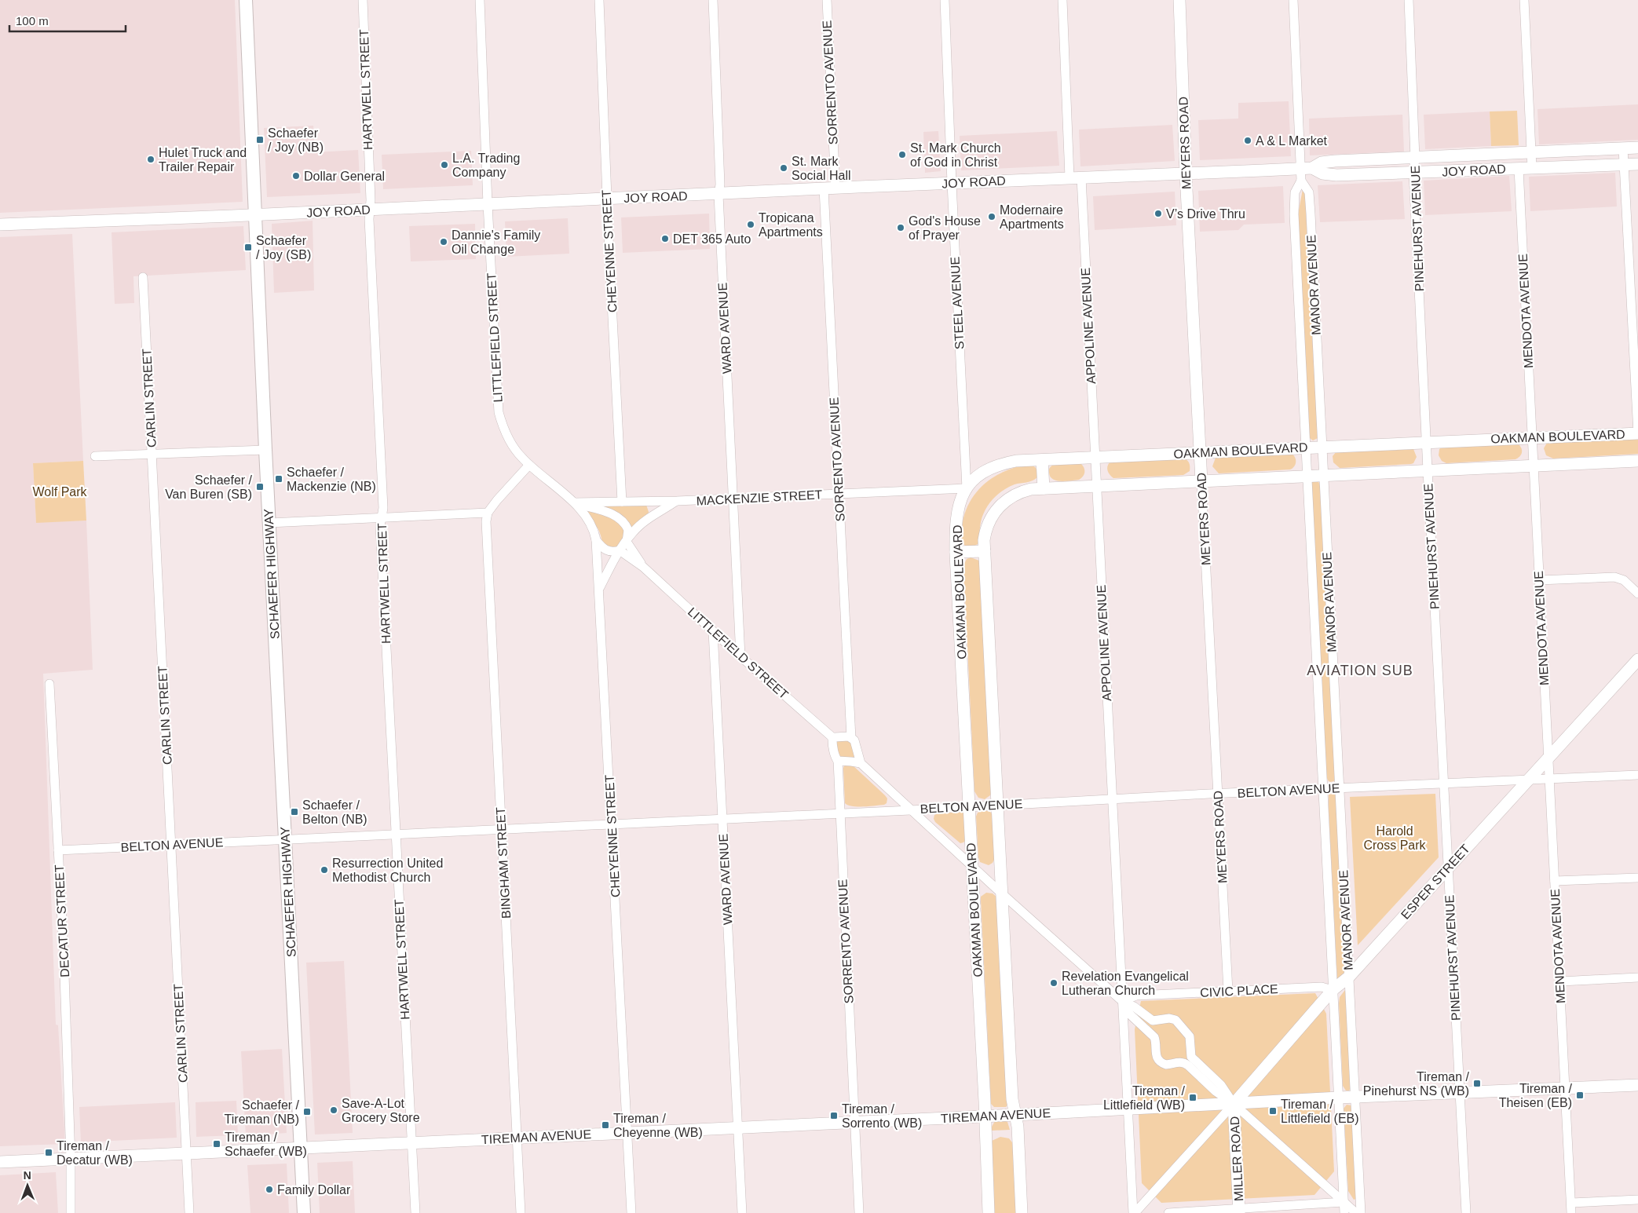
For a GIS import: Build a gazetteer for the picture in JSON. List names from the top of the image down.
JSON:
{
  "streets": {
    "main road": ["SCHAEFER HIGHWAY"],
    "street": [
      "SORRENTO AVENUE",
      "HARTWELL STREET",
      "MEYERS ROAD",
      "JOY ROAD",
      "PINEHURST AVENUE",
      "CHEYENNE STREET",
      "MANOR AVENUE",
      "STEEL AVENUE",
      "MENDOTA AVENUE",
      "APPOLINE AVENUE",
      "WARD AVENUE",
      "LITTLEFIELD STREET",
      "CARLIN STREET",
      "OAKMAN BOULEVARD",
      "MACKENZIE STREET",
      "BELTON AVENUE",
      "BINGHAM STREET",
      "ESPER STREET",
      "DECATUR STREET",
      "CIVIC PLACE",
      "TIREMAN AVENUE",
      "MILLER ROAD"
    ]
  },
  "crossings": [
    ["SORRENTO AVENUE", "JOY ROAD"],
    ["SORRENTO AVENUE", "LITTLEFIELD STREET"],
    ["SORRENTO AVENUE", "MACKENZIE STREET"],
    ["SORRENTO AVENUE", "BELTON AVENUE"],
    ["SORRENTO AVENUE", "TIREMAN AVENUE"],
    ["HARTWELL STREET", "JOY ROAD"],
    ["HARTWELL STREET", "BELTON AVENUE"],
    ["HARTWELL STREET", "TIREMAN AVENUE"],
    ["MEYERS ROAD", "JOY ROAD"],
    ["MEYERS ROAD", "OAKMAN BOULEVARD"],
    ["MEYERS ROAD", "BELTON AVENUE"],
    ["MEYERS ROAD", "CIVIC PLACE"],
    ["JOY ROAD", "PINEHURST AVENUE"],
    ["JOY ROAD", "CHEYENNE STREET"],
    ["JOY ROAD", "MANOR AVENUE"],
    ["JOY ROAD", "STEEL AVENUE"],
    ["JOY ROAD", "MENDOTA AVENUE"],
    ["JOY ROAD", "APPOLINE AVENUE"],
    ["JOY ROAD", "WARD AVENUE"],
    ["JOY ROAD", "LITTLEFIELD STREET"],
    ["JOY ROAD", "SCHAEFER HIGHWAY"],
    ["PINEHURST AVENUE", "OAKMAN BOULEVARD"],
    ["PINEHURST AVENUE", "BELTON AVENUE"],
    ["PINEHURST AVENUE", "ESPER STREET"],
    ["PINEHURST AVENUE", "TIREMAN AVENUE"],
    ["CHEYENNE STREET", "LITTLEFIELD STREET"],
    ["CHEYENNE STREET", "MACKENZIE STREET"],
    ["CHEYENNE STREET", "TIREMAN AVENUE"],
    ["MANOR AVENUE", "OAKMAN BOULEVARD"],
    ["MANOR AVENUE", "BELTON AVENUE"],
    ["MANOR AVENUE", "ESPER STREET"],
    ["MANOR AVENUE", "CIVIC PLACE"],
    ["MANOR AVENUE", "TIREMAN AVENUE"],
    ["STEEL AVENUE", "OAKMAN BOULEVARD"],
    ["STEEL AVENUE", "MACKENZIE STREET"],
    ["MENDOTA AVENUE", "OAKMAN BOULEVARD"],
    ["MENDOTA AVENUE", "BELTON AVENUE"],
    ["MENDOTA AVENUE", "ESPER STREET"],
    ["MENDOTA AVENUE", "TIREMAN AVENUE"],
    ["APPOLINE AVENUE", "OAKMAN BOULEVARD"],
    ["APPOLINE AVENUE", "BELTON AVENUE"],
    ["APPOLINE AVENUE", "CIVIC PLACE"],
    ["APPOLINE AVENUE", "TIREMAN AVENUE"],
    ["WARD AVENUE", "LITTLEFIELD STREET"],
    ["WARD AVENUE", "MACKENZIE STREET"],
    ["WARD AVENUE", "TIREMAN AVENUE"],
    ["LITTLEFIELD STREET", "MACKENZIE STREET"],
    ["CARLIN STREET", "BELTON AVENUE"],
    ["CARLIN STREET", "TIREMAN AVENUE"],
    ["OAKMAN BOULEVARD", "MACKENZIE STREET"],
    ["OAKMAN BOULEVARD", "BELTON AVENUE"],
    ["OAKMAN BOULEVARD", "TIREMAN AVENUE"],
    ["SCHAEFER HIGHWAY", "BELTON AVENUE"],
    ["SCHAEFER HIGHWAY", "TIREMAN AVENUE"],
    ["BELTON AVENUE", "ESPER STREET"],
    ["BELTON AVENUE", "DECATUR STREET"],
    ["BINGHAM STREET", "TIREMAN AVENUE"],
    ["ESPER STREET", "CIVIC PLACE"],
    ["ESPER STREET", "TIREMAN AVENUE"],
    ["ESPER STREET", "MILLER ROAD"],
    ["DECATUR STREET", "TIREMAN AVENUE"],
    ["TIREMAN AVENUE", "MILLER ROAD"]
  ],
  "districts": ["AVIATION SUB"],
  "parks": ["Wolf Park", "Harold Cross Park"],
  "places": {
    "transit": [
      "Schaefer / Joy (NB)",
      "Schaefer / Joy (SB)",
      "Schaefer / Mackenzie (NB)",
      "Schaefer / Van Buren (SB)",
      "Schaefer / Belton (NB)",
      "Tireman / Pinehurst NS (WB)",
      "Tireman / Theisen (EB)",
      "Tireman / Littlefield (WB)",
      "Tireman / Littlefield (EB)",
      "Schaefer / Tireman (NB)",
      "Tireman / Sorrento (WB)",
      "Tireman / Cheyenne (WB)",
      "Tireman / Schaefer (WB)",
      "Tireman / Decatur (WB)"
    ],
    "other": [
      "A & L Market",
      "St. Mark Church of God in Christ",
      "Hulet Truck and Trailer Repair",
      "L.A. Trading Company",
      "St. Mark Social Hall",
      "Dollar General",
      "V’s Drive Thru",
      "Modernaire Apartments",
      "Tropicana Apartments",
      "God's House of Prayer",
      "DET 365 Auto",
      "Dannie's Family Oil Change",
      "Resurrection United Methodist Church",
      "Revelation Evangelical Lutheran Church",
      "Save-A-Lot Grocery Store",
      "Family Dollar"
    ]
  },
  "scale_bar": "100 m",
  "north": "top"
}
